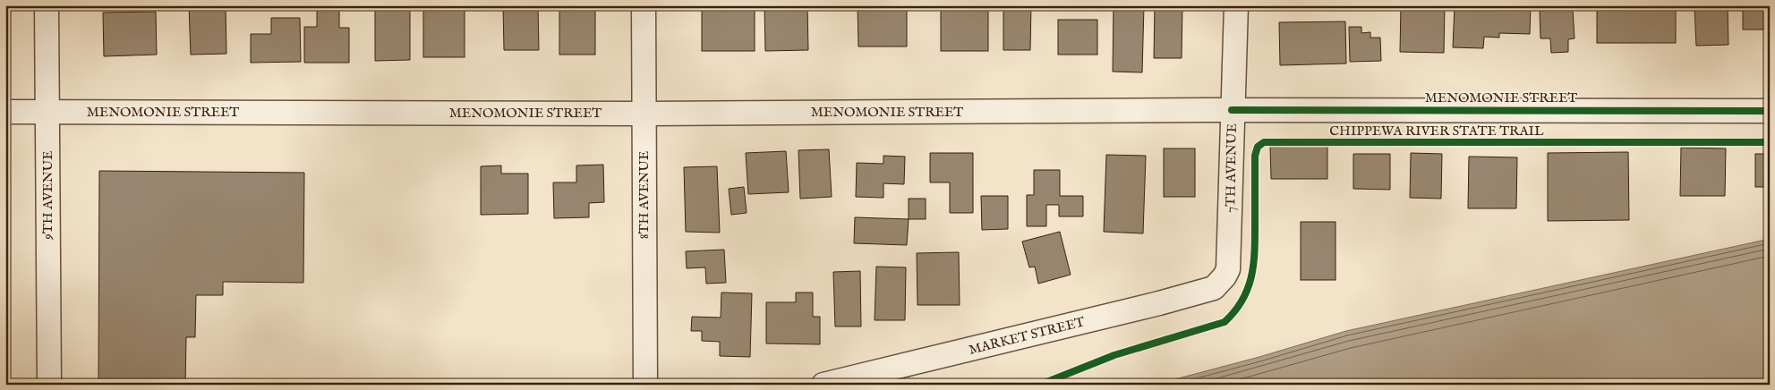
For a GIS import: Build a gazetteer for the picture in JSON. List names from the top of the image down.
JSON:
{
  "streets": {
    "street": [
      "MENOMONIE STREET",
      "7TH AVENUE",
      "9TH AVENUE",
      "8TH AVENUE",
      "MARKET STREET"
    ],
    "cycle path": ["CHIPPEWA RIVER STATE TRAIL"]
  },
  "crossings": [
    ["MENOMONIE STREET", "7TH AVENUE"],
    ["MENOMONIE STREET", "9TH AVENUE"],
    ["MENOMONIE STREET", "8TH AVENUE"],
    ["7TH AVENUE", "MARKET STREET"]
  ]
}
